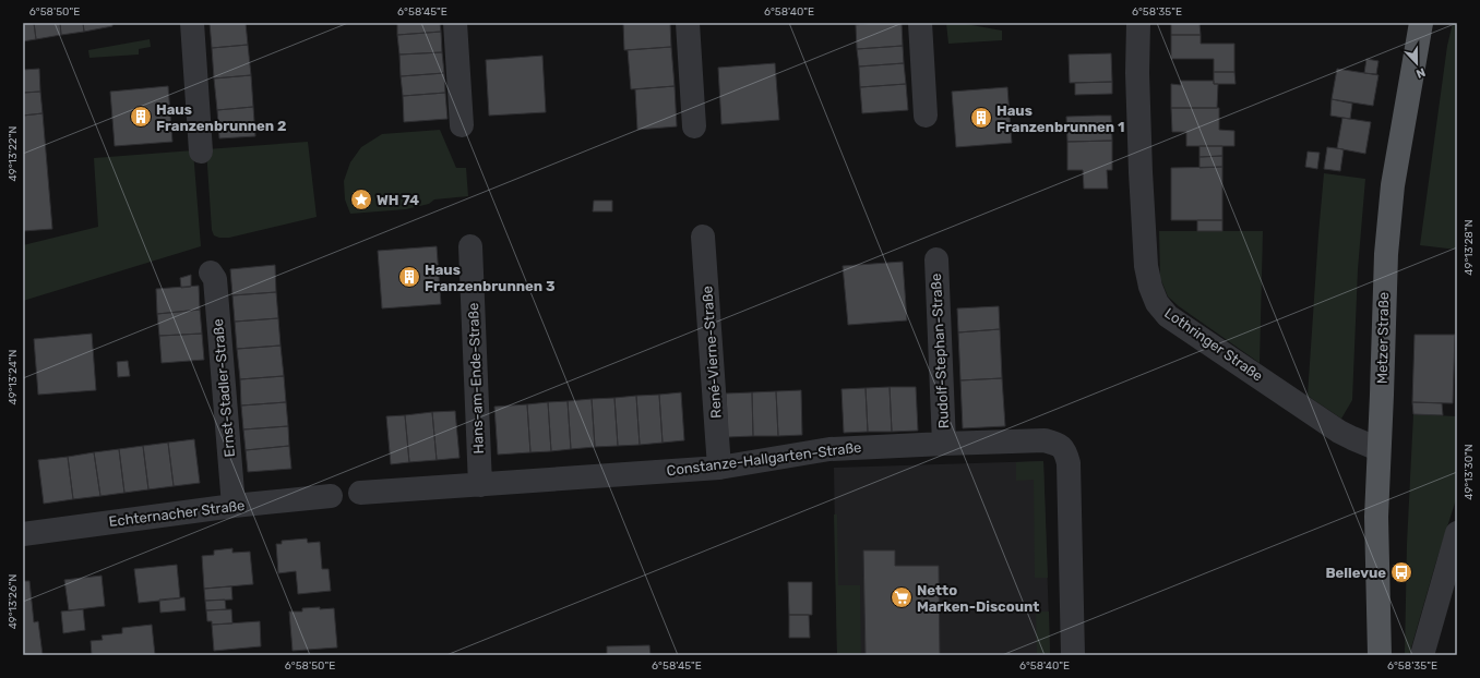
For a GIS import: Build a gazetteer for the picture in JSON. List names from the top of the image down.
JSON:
{
  "streets": {
    "main road": ["Metzer Straße"],
    "street": [
      "Lothringer Straße",
      "Rudolf-Stephan-Straße",
      "René-Vierne-Straße",
      "Hans-am-Ende-Straße",
      "Ernst-Stadler-Straße",
      "Constanze-Hallgarten-Straße",
      "Echternacher Straße"
    ]
  },
  "crossings": [
    ["Metzer Straße", "Lothringer Straße"],
    ["Rudolf-Stephan-Straße", "Constanze-Hallgarten-Straße"],
    ["René-Vierne-Straße", "Constanze-Hallgarten-Straße"],
    ["Hans-am-Ende-Straße", "Constanze-Hallgarten-Straße"],
    ["Ernst-Stadler-Straße", "Echternacher Straße"]
  ],
  "places": {
    "building": ["Haus Franzenbrunnen 2", "Haus Franzenbrunnen 1", "Haus Franzenbrunnen 3"],
    "place": ["WH 74"],
    "bus stop": ["Bellevue"],
    "supermarket": ["Netto Marken-Discount"]
  },
  "north": "bottom",
  "coordinates": [
    "6°58'50\"E",
    "6°58'45\"E",
    "6°58'40\"E",
    "6°58'35\"E",
    "49°13'22\"N",
    "49°13'28\"N",
    "49°13'24\"N",
    "49°13'30\"N",
    "49°13'26\"N"
  ]
}
